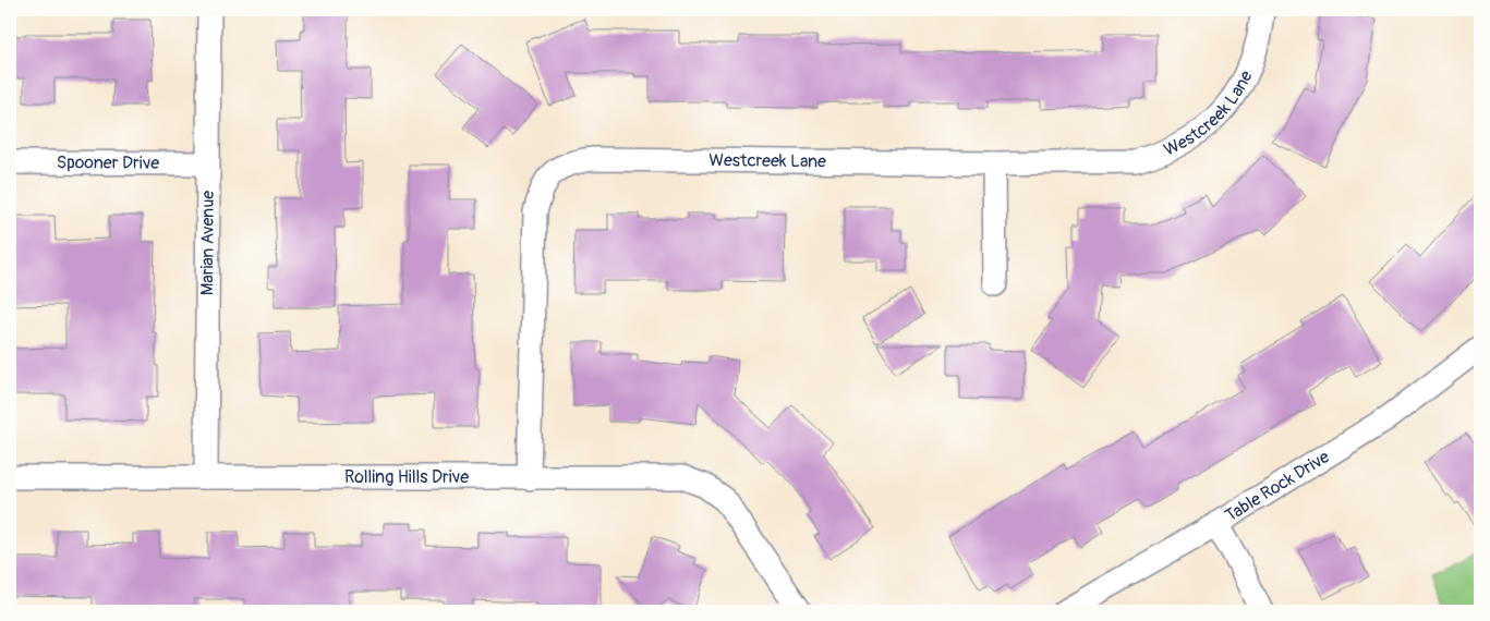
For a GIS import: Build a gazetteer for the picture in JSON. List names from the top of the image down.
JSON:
{
  "streets": {
    "street": [
      "Westcreek Lane",
      "Spooner Drive",
      "Marian Avenue",
      "Rolling Hills Drive",
      "Table Rock Drive"
    ]
  },
  "crossings": [
    ["Westcreek Lane", "Rolling Hills Drive"],
    ["Spooner Drive", "Marian Avenue"],
    ["Marian Avenue", "Rolling Hills Drive"]
  ]
}
